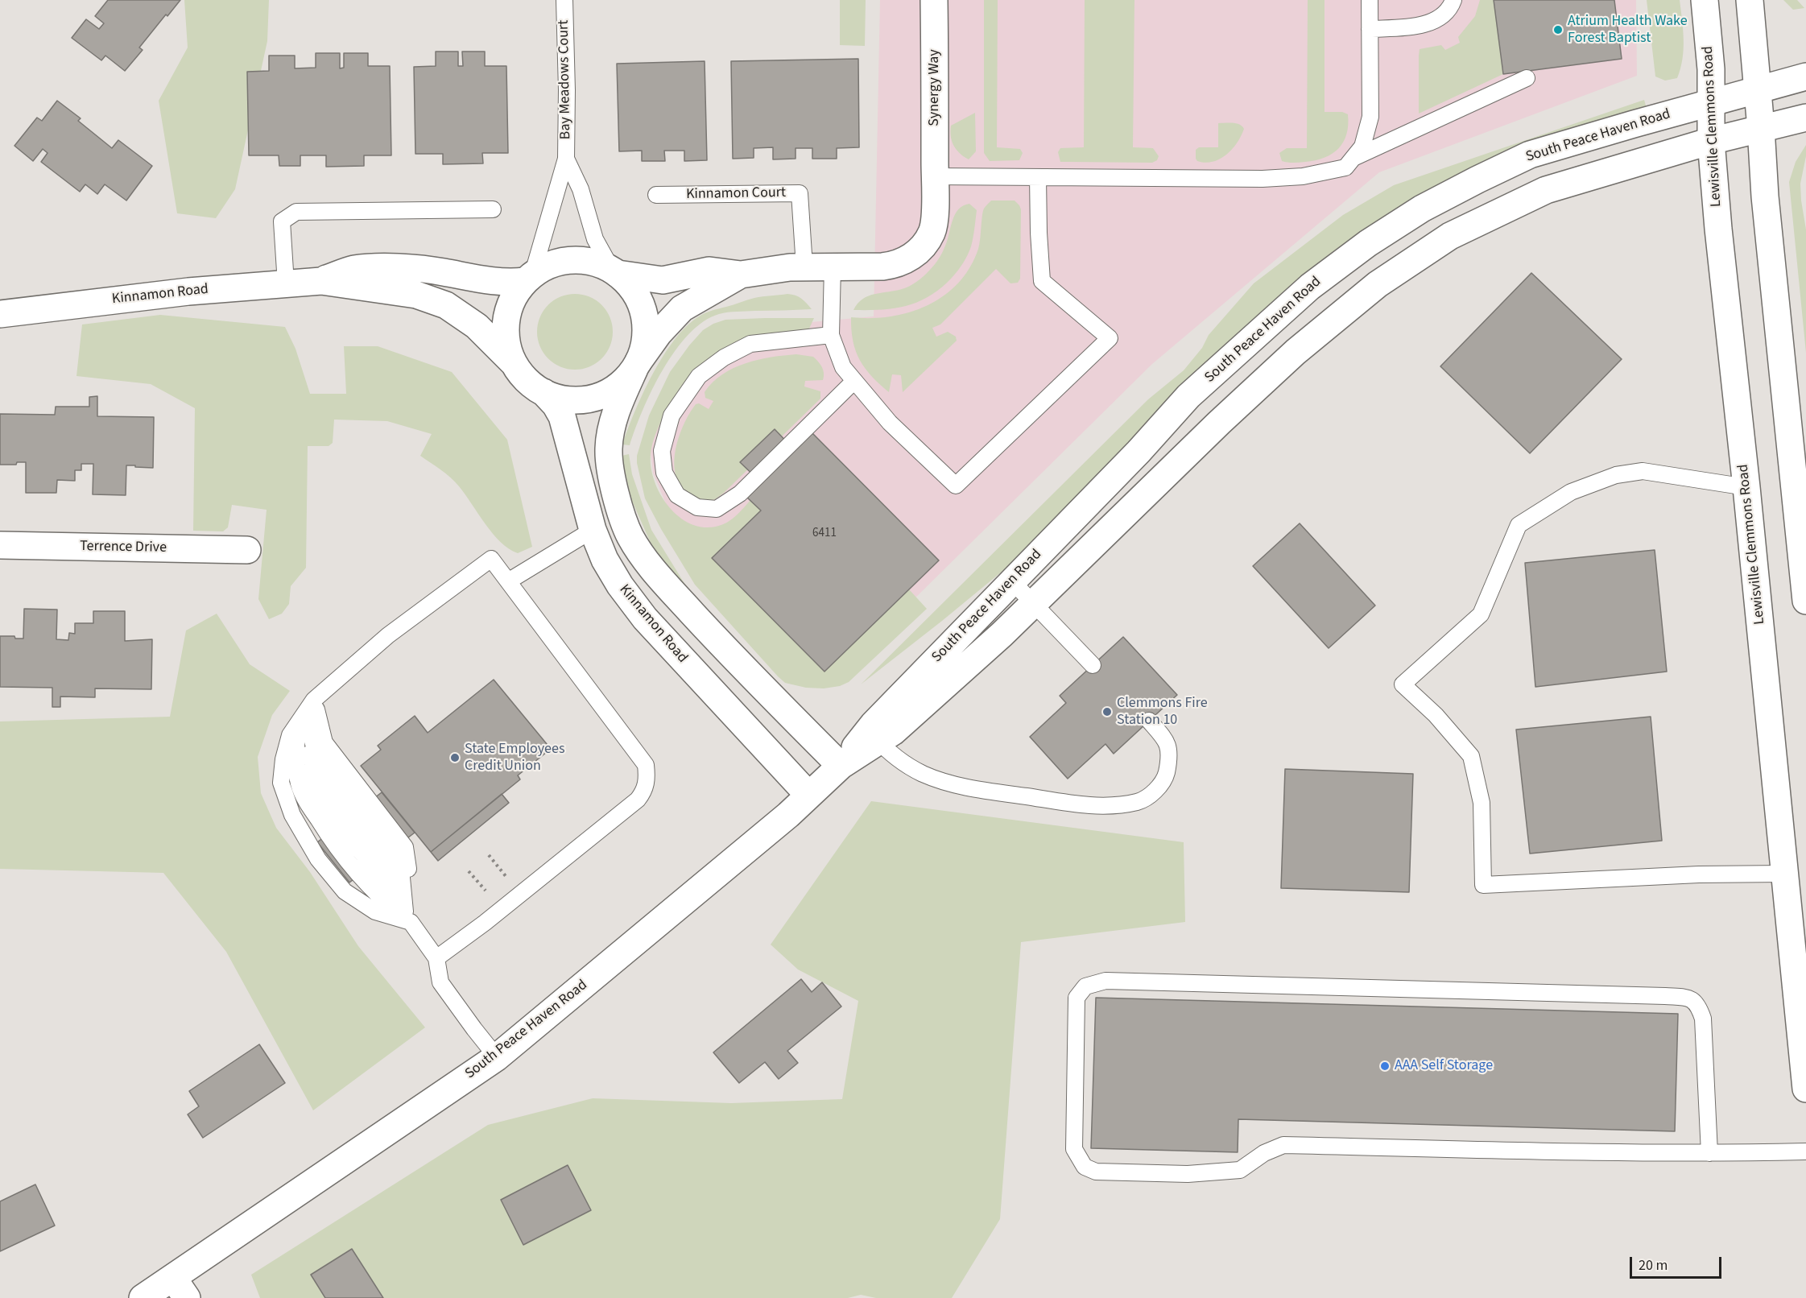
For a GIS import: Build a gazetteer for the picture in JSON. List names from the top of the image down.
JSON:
{
  "streets": {
    "main road": [
      "Synergy Way",
      "Lewisville Clemmons Road",
      "South Peace Haven Road",
      "Kinnamon Road",
      "Terrence Drive"
    ],
    "lane": ["Bay Meadows Court", "Kinnamon Court"]
  },
  "crossings": [
    ["Bay Meadows Court", "Kinnamon Road"],
    ["Lewisville Clemmons Road", "South Peace Haven Road"],
    ["South Peace Haven Road", "Kinnamon Road"]
  ],
  "places": [
    "Atrium Health Wake Forest Baptist",
    "Clemmons Fire Station 10",
    "State Employees Credit Union",
    "AAA Self Storage"
  ],
  "house_numbers": ["6411"],
  "scale_bar": "20 m"
}
